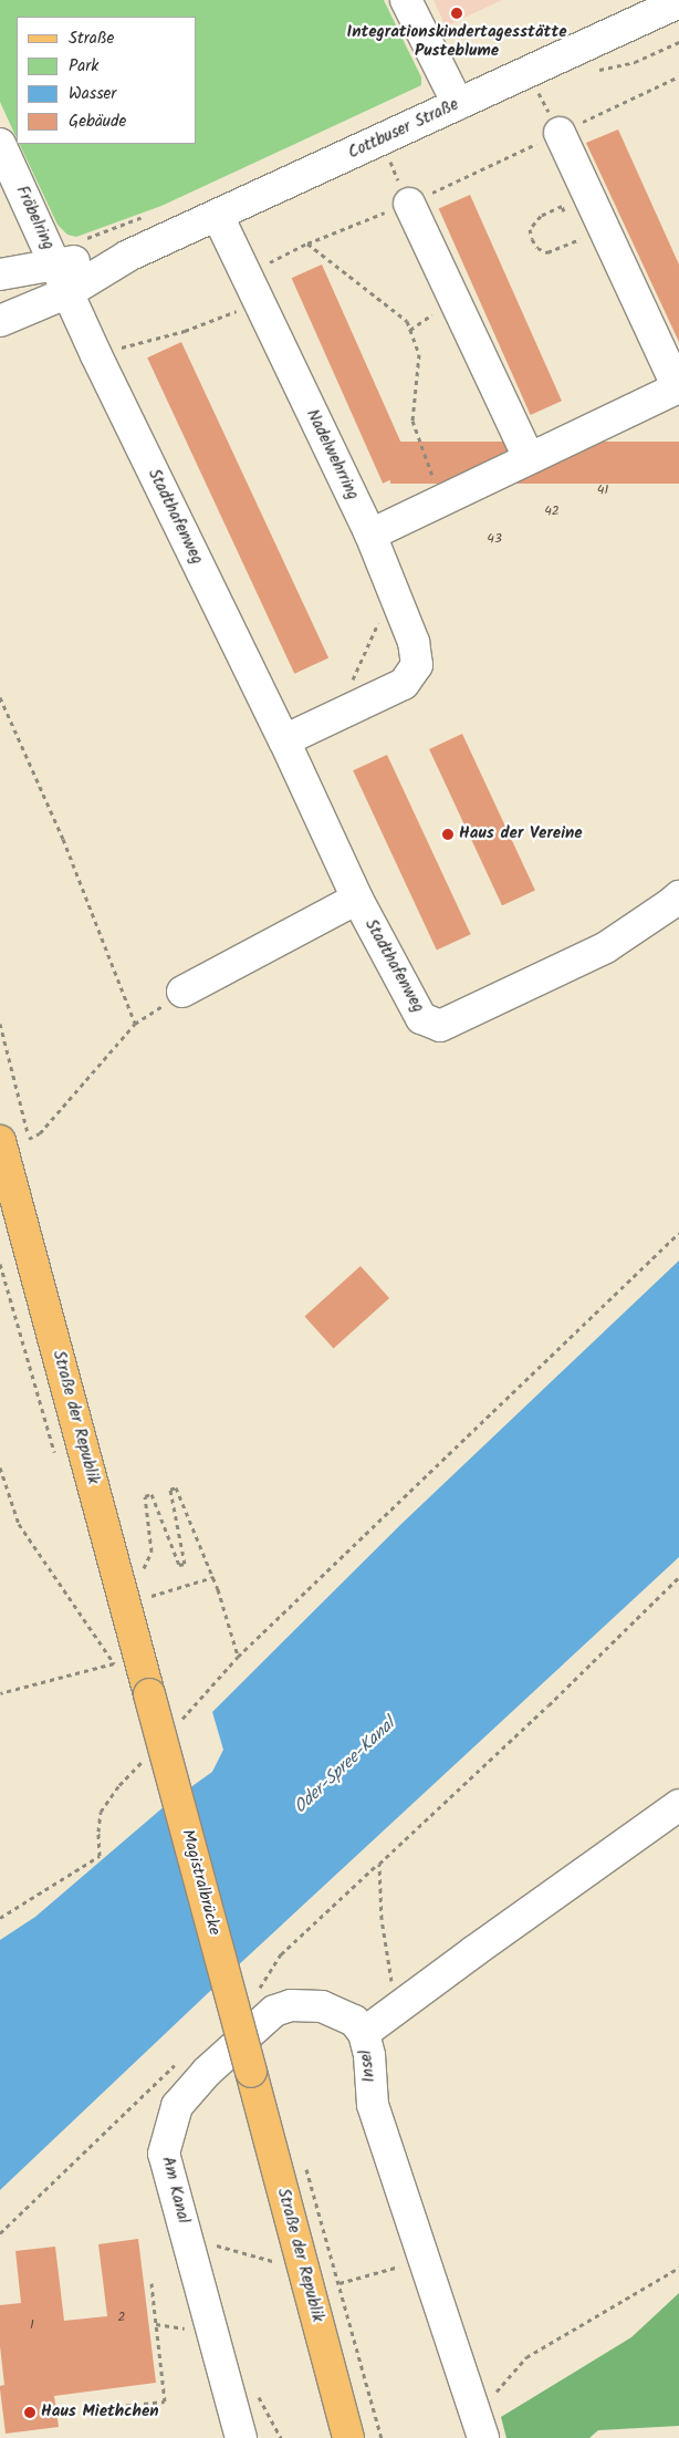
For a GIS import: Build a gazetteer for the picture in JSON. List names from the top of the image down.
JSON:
{
  "streets": {
    "main road": ["Straße der Republik", "Magistralbrücke"],
    "street": [
      "Cottbuser Straße",
      "Fröbelring",
      "Nadelwehrring",
      "Stadthafenweg",
      "Insel",
      "Am Kanal"
    ]
  },
  "crossings": [
    ["Cottbuser Straße", "Fröbelring"],
    ["Cottbuser Straße", "Nadelwehrring"],
    ["Cottbuser Straße", "Stadthafenweg"],
    ["Fröbelring", "Stadthafenweg"],
    ["Straße der Republik", "Magistralbrücke"],
    ["Insel", "Am Kanal"]
  ],
  "water": ["Oder-Spree-Kanal"],
  "places": ["Integrationskindertagesstätte Pusteblume", "Haus der Vereine", "Haus Miethchen"],
  "house_numbers": [
    "41",
    "42",
    "43",
    "2",
    "1"
  ],
  "legend": [
    "Straße",
    "Park",
    "Wasser",
    "Gebäude"
  ]
}
